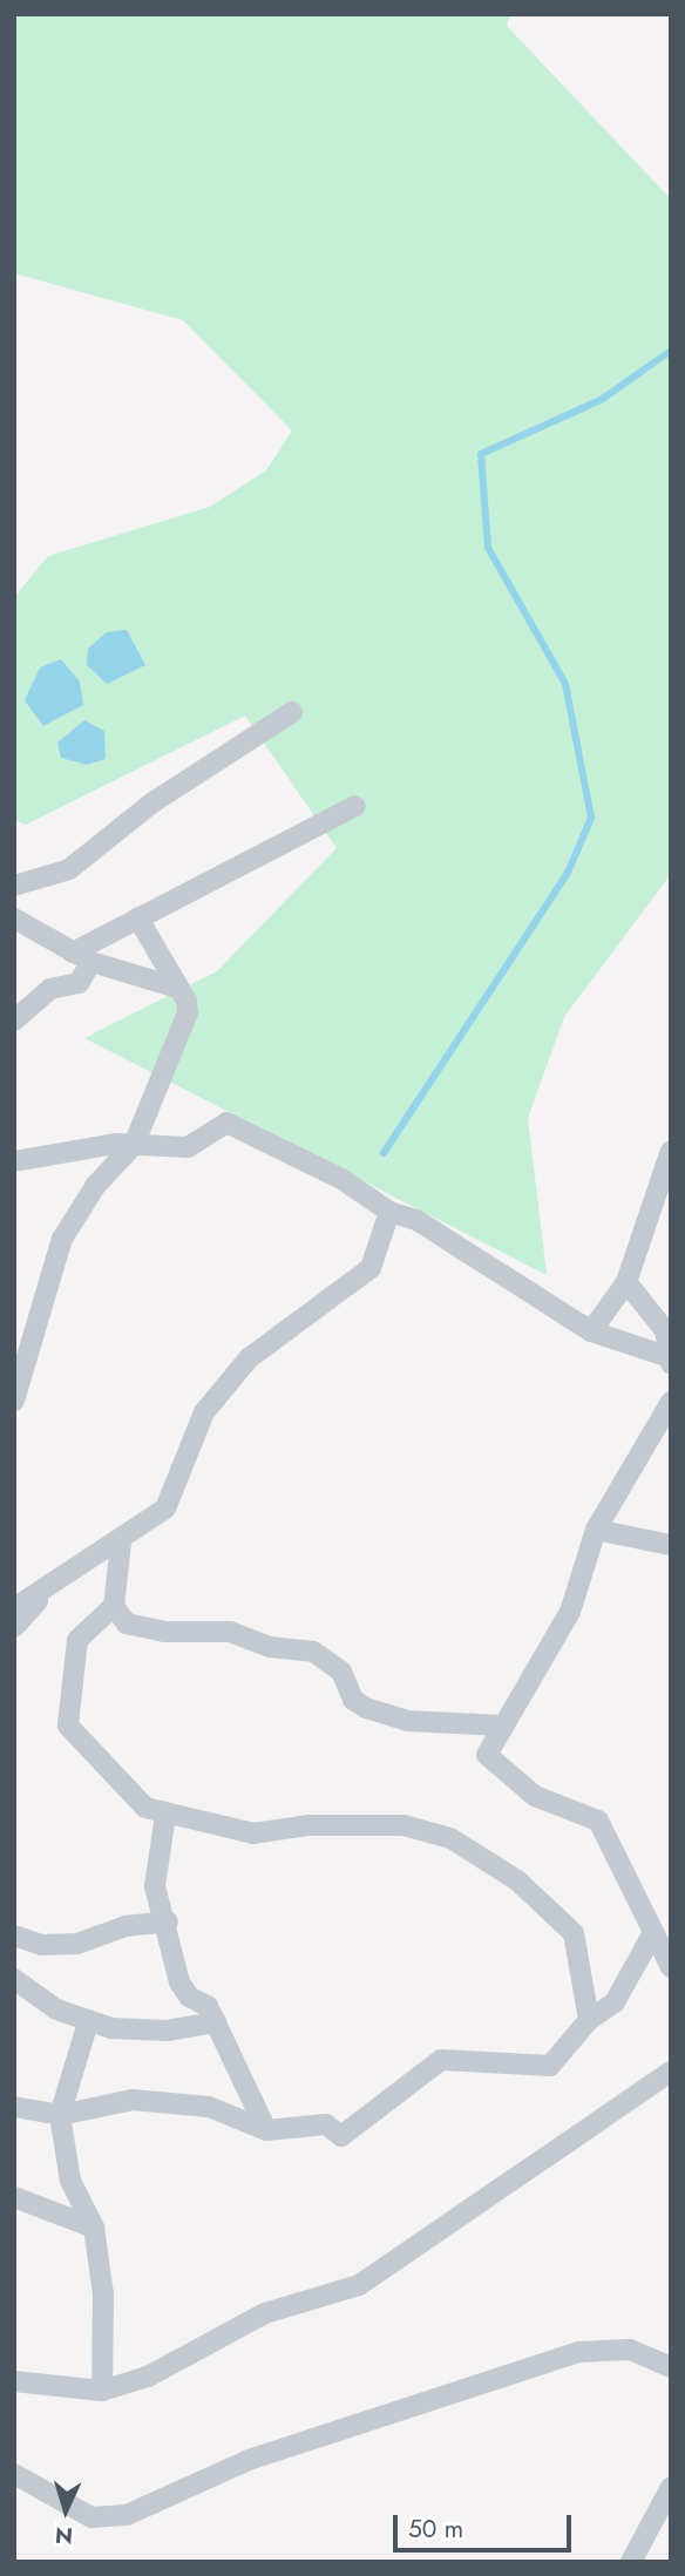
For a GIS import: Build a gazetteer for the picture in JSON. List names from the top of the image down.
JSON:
{
  "scale_bar": "50 m",
  "north": "bottom"
}
